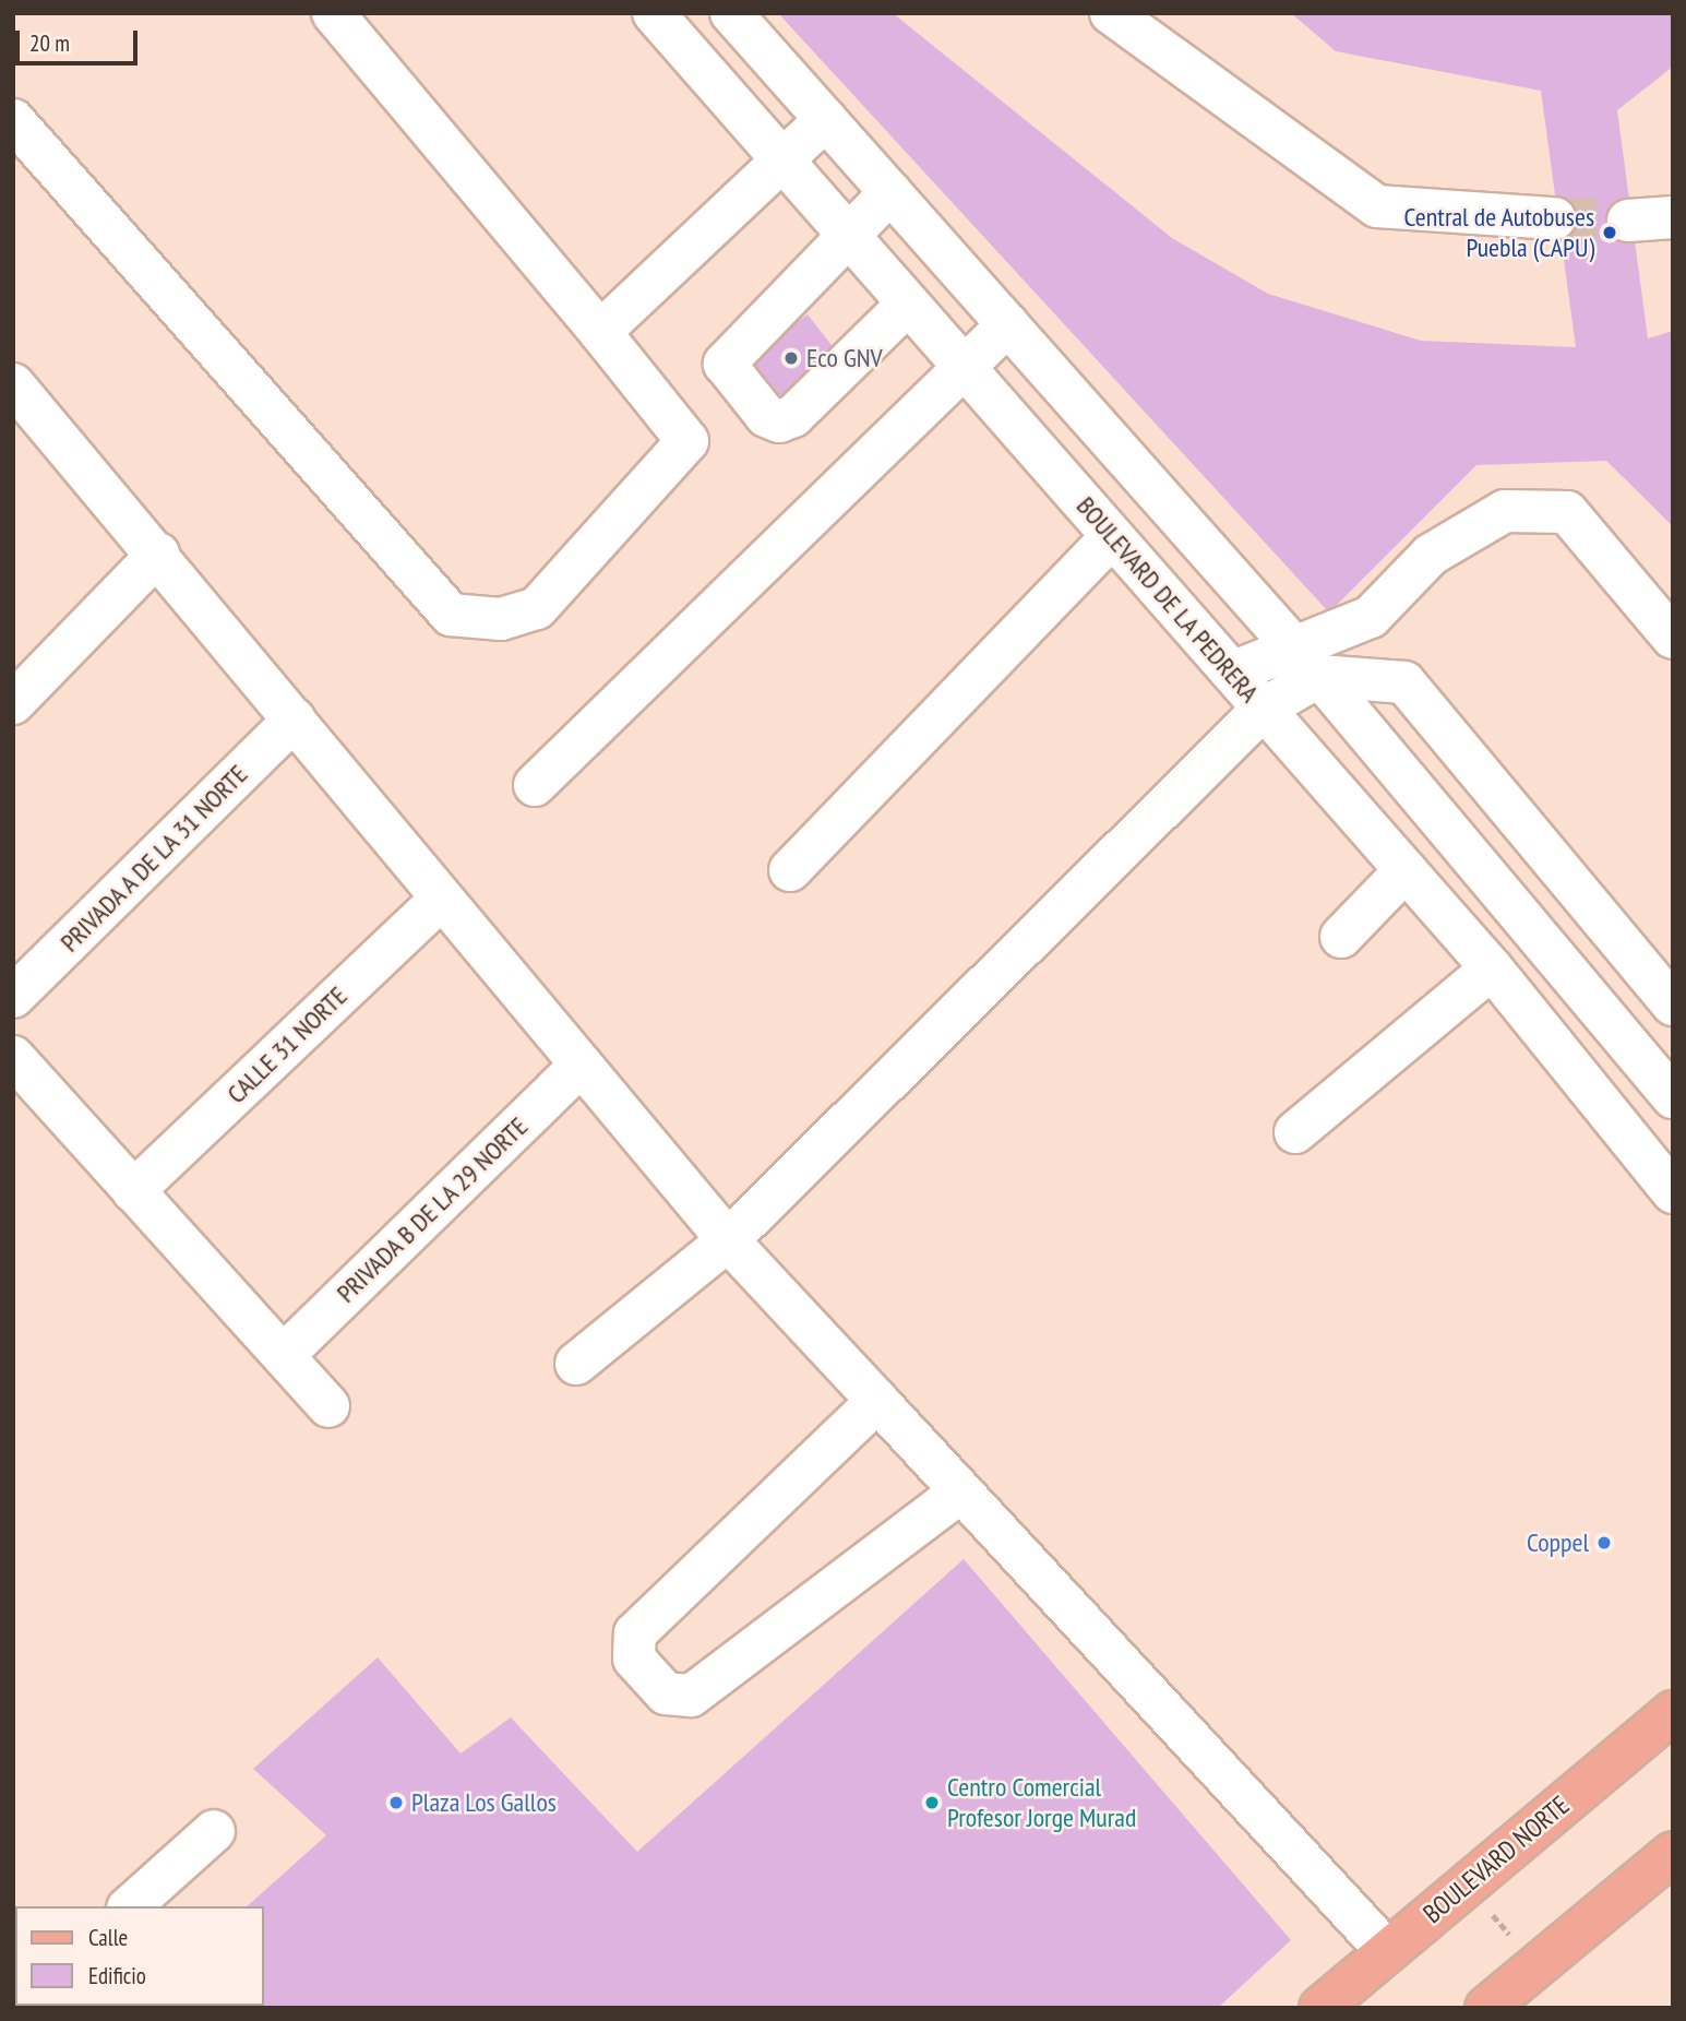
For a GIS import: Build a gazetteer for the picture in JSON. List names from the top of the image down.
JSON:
{
  "streets": {
    "main road": ["BOULEVARD NORTE"],
    "street": [
      "BOULEVARD DE LA PEDRERA",
      "PRIVADA A DE LA 31 NORTE",
      "CALLE 31 NORTE",
      "PRIVADA B DE LA 29 NORTE"
    ]
  },
  "places": [
    "Central de Autobuses Puebla (CAPU)",
    "Eco GNV",
    "Coppel",
    "Plaza Los Gallos",
    "Centro Comercial Profesor Jorge Murad"
  ],
  "legend": ["Calle", "Edificio"],
  "scale_bar": "20 m"
}
